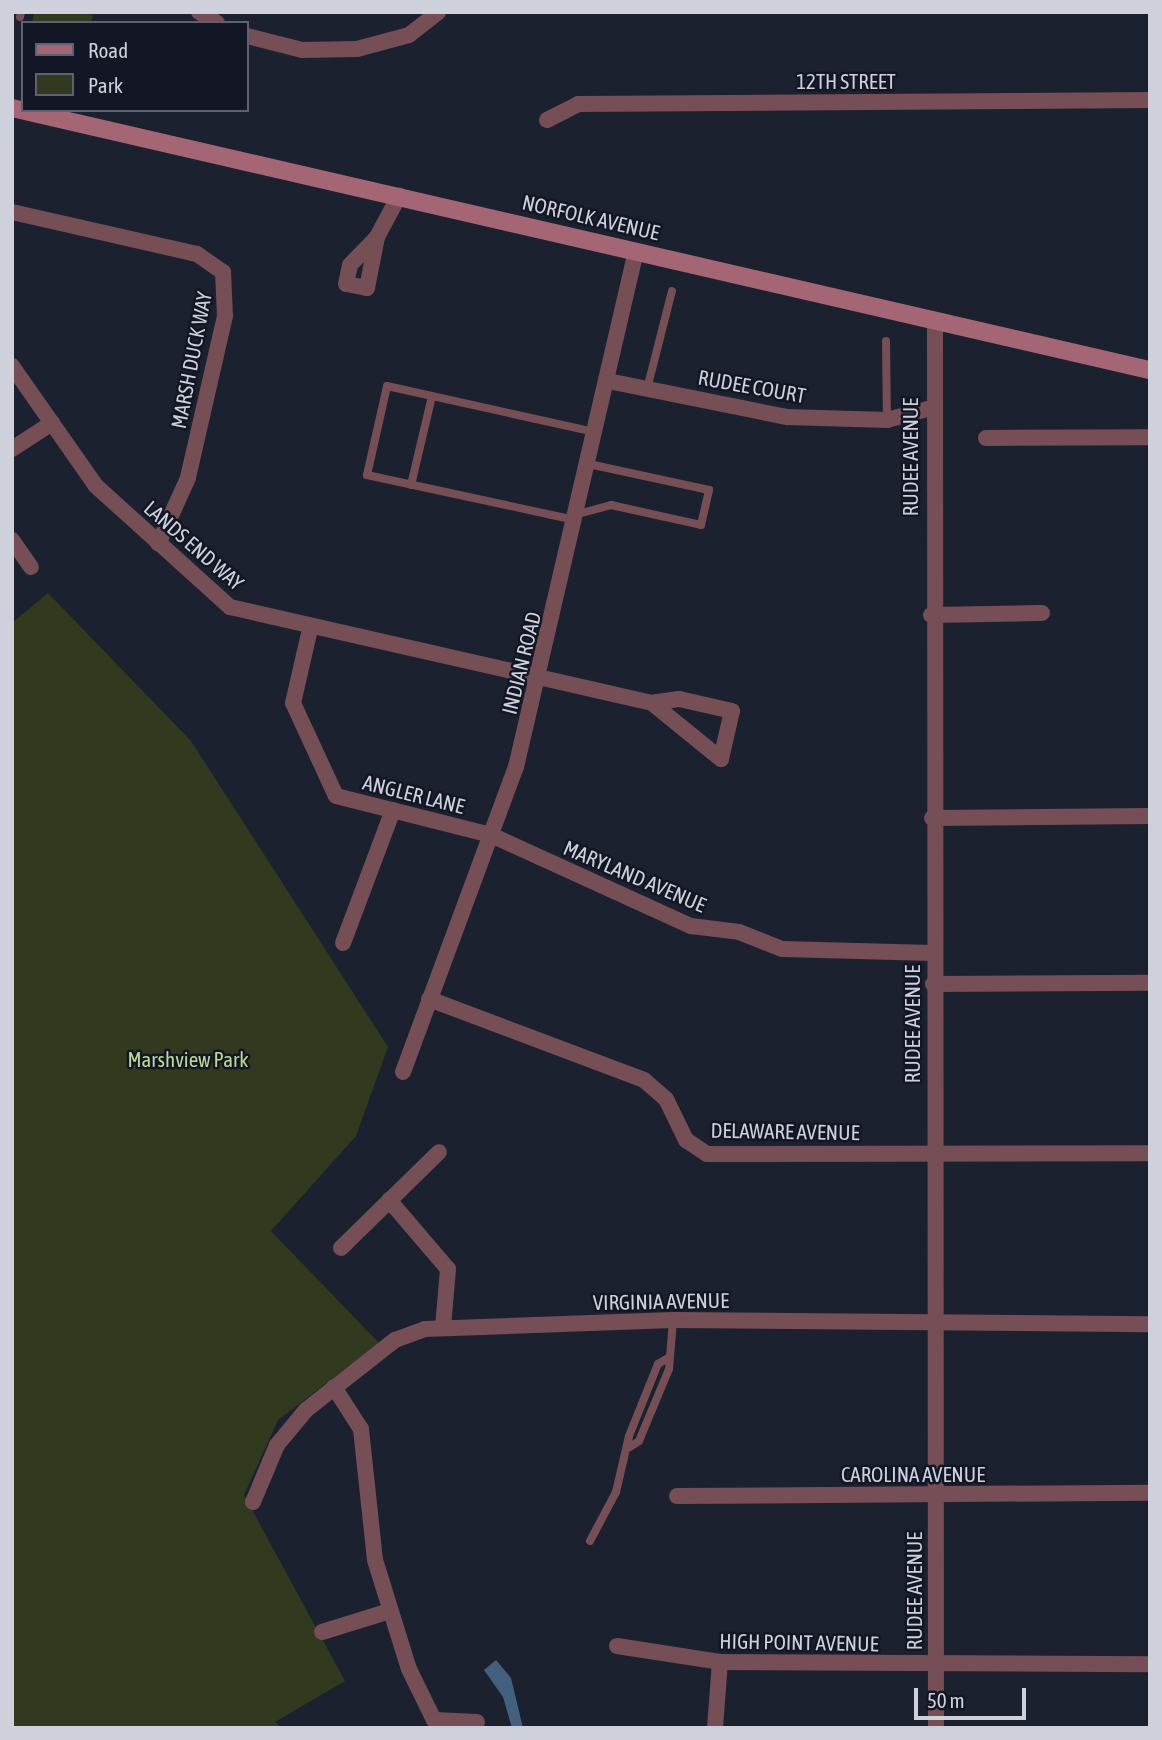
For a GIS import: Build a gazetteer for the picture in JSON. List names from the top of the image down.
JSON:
{
  "streets": {
    "main road": ["NORFOLK AVENUE"],
    "street": [
      "12TH STREET",
      "MARSH DUCK WAY",
      "RUDEE COURT",
      "RUDEE AVENUE",
      "LANDS END WAY",
      "INDIAN ROAD",
      "ANGLER LANE",
      "MARYLAND AVENUE",
      "DELAWARE AVENUE",
      "VIRGINIA AVENUE",
      "CAROLINA AVENUE",
      "HIGH POINT AVENUE"
    ]
  },
  "crossings": [
    ["NORFOLK AVENUE", "RUDEE AVENUE"],
    ["NORFOLK AVENUE", "INDIAN ROAD"],
    ["MARSH DUCK WAY", "LANDS END WAY"],
    ["RUDEE COURT", "RUDEE AVENUE"],
    ["RUDEE COURT", "INDIAN ROAD"],
    ["RUDEE AVENUE", "MARYLAND AVENUE"],
    ["RUDEE AVENUE", "DELAWARE AVENUE"],
    ["RUDEE AVENUE", "VIRGINIA AVENUE"],
    ["RUDEE AVENUE", "CAROLINA AVENUE"],
    ["RUDEE AVENUE", "HIGH POINT AVENUE"],
    ["LANDS END WAY", "INDIAN ROAD"],
    ["LANDS END WAY", "ANGLER LANE"],
    ["INDIAN ROAD", "ANGLER LANE"],
    ["INDIAN ROAD", "MARYLAND AVENUE"],
    ["INDIAN ROAD", "DELAWARE AVENUE"],
    ["ANGLER LANE", "MARYLAND AVENUE"]
  ],
  "parks": ["Marshview Park"],
  "legend": ["Road", "Park"],
  "scale_bar": "50 m"
}
